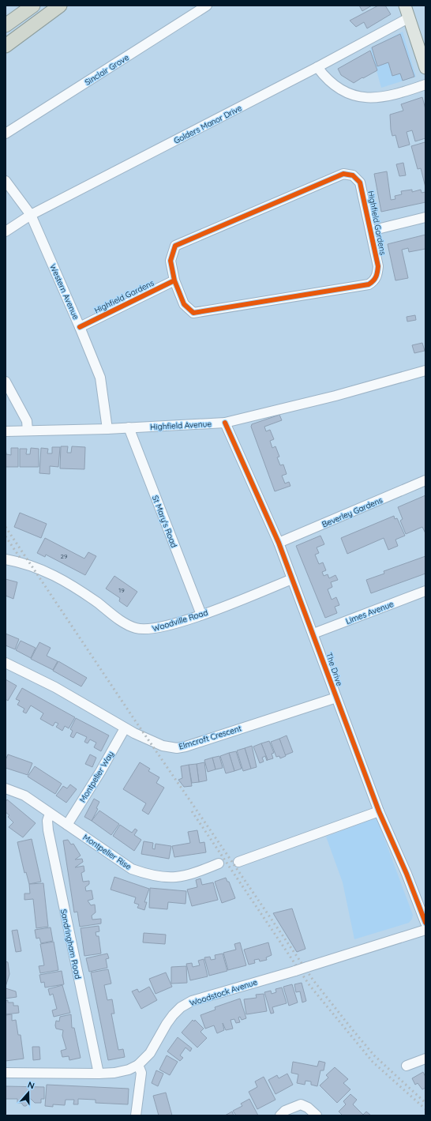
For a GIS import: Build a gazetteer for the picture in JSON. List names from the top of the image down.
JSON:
{
  "streets": {
    "street": [
      "Sinclair Grove",
      "Golders Manor Drive",
      "Highfield Gardens",
      "Western Avenue",
      "Highfield Avenue",
      "Beverley Gardens",
      "St Mary's Road",
      "Limes Avenue",
      "Woodville Road",
      "The Drive",
      "Elmcroft Crescent",
      "Montpelier Way",
      "Montpelier Rise",
      "Sandringham Road",
      "Woodstock Avenue"
    ]
  },
  "crossings": [
    ["Golders Manor Drive", "Western Avenue"],
    ["Highfield Gardens", "Western Avenue"],
    ["Western Avenue", "Highfield Avenue"],
    ["Highfield Avenue", "St Mary's Road"],
    ["Highfield Avenue", "The Drive"],
    ["Beverley Gardens", "The Drive"],
    ["St Mary's Road", "Woodville Road"],
    ["Limes Avenue", "The Drive"],
    ["Woodville Road", "The Drive"],
    ["The Drive", "Elmcroft Crescent"],
    ["Elmcroft Crescent", "Montpelier Way"],
    ["Montpelier Way", "Montpelier Rise"],
    ["Montpelier Rise", "Sandringham Road"],
    ["Sandringham Road", "Woodstock Avenue"]
  ],
  "house_numbers": ["29", "19"],
  "north": "top"
}
